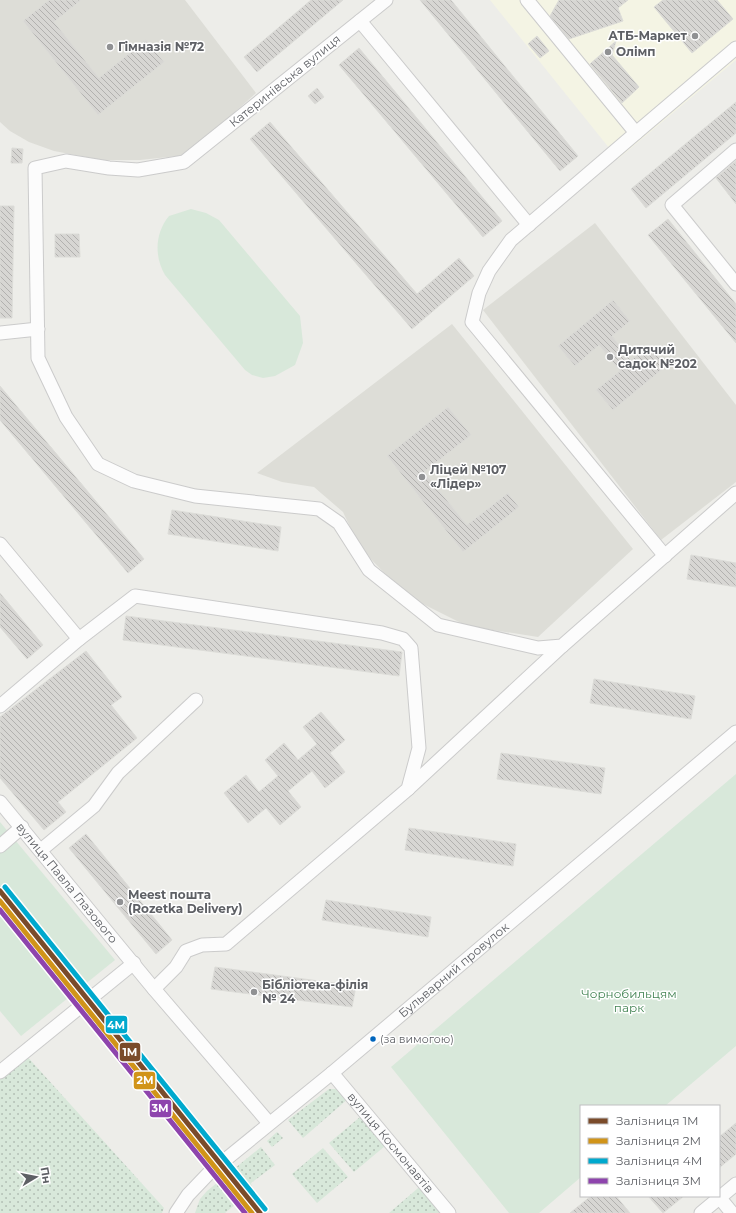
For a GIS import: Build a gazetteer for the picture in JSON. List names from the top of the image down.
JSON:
{
  "streets": {
    "street": [
      "Катеринівська вулиця",
      "вулиця Павла Глазового",
      "Бульварний провулок",
      "вулиця Космонавтів"
    ]
  },
  "crossings": [
    ["вулиця Павла Глазового", "Бульварний провулок"],
    ["Бульварний провулок", "вулиця Космонавтів"]
  ],
  "parks": ["Чорнобильцям парк"],
  "places": [
    "АТБ-Маркет",
    "Гімназія №72",
    "Олімп",
    "Дитячий садок №202",
    "Ліцей №107 «Лідер»",
    "Meest пошта (Rozetka Delivery)",
    "Бібліотека-філія № 24",
    "(за вимогою)"
  ],
  "lines": [
    "rail line 4М",
    "rail line 1М",
    "rail line 2М",
    "rail line 3М"
  ],
  "legend": [
    "Залізниця 1М",
    "Залізниця 2М",
    "Залізниця 4М",
    "Залізниця 3М"
  ],
  "north": "right"
}
